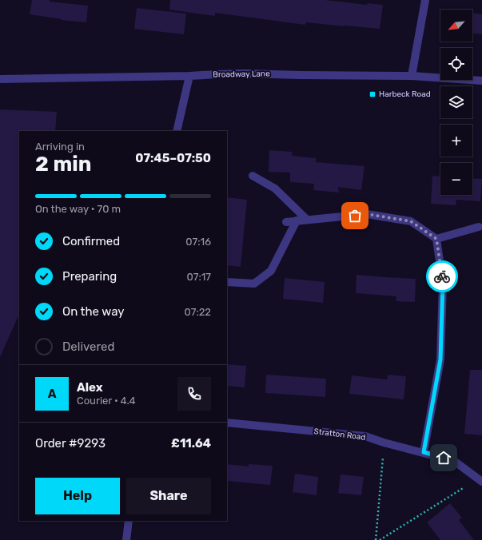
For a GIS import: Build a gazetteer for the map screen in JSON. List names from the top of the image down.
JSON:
{
  "streets": {
    "street": ["Broadway Lane", "Stratton Road"]
  },
  "places": {
    "transit": ["Harbeck Road"]
  },
  "north": "bottom left",
  "page": {
    "map_buttons": ["+", "−"],
    "heading": ["2 min", "Arriving in", "07:45–07:50"],
    "panel": [
      "Alex",
      "Courier · 4.4",
      "Order #9293",
      "£11.64"
    ],
    "bar": "On the way · 70 m",
    "list": [
      ["Confirmed", "07:16"],
      ["Preparing", "07:17"],
      ["On the way", "07:22"],
      "Delivered"
    ],
    "round": "A",
    "buttons": ["Help", "Share"]
  }
}
